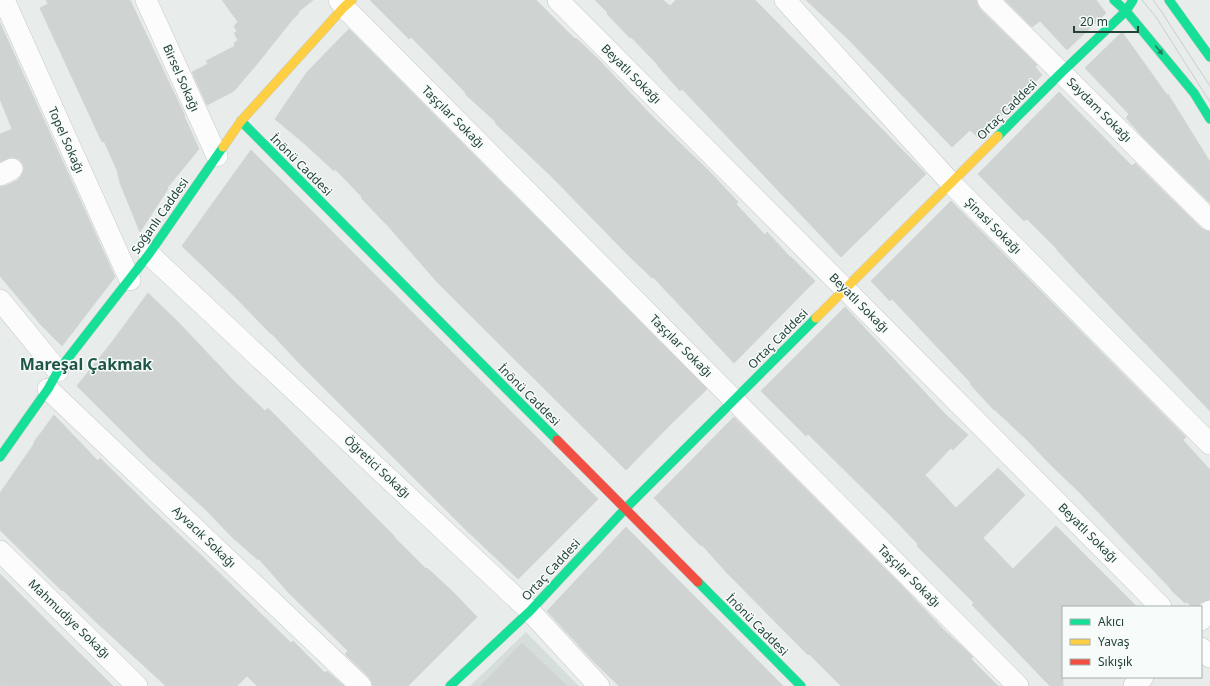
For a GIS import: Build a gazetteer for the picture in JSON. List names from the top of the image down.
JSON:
{
  "streets": {
    "street": [
      "Beyatlı Sokağı",
      "Birsel Sokağı",
      "Ortaç Caddesi",
      "Saydam Sokağı",
      "Taşçılar Sokağı",
      "Topel Sokağı",
      "İnönü Caddesi",
      "Soğanlı Caddesi",
      "Şinasi Sokağı",
      "Öğretici Sokağı",
      "Ayvacık Sokağı",
      "Mahmudiye Sokağı"
    ]
  },
  "crossings": [
    ["Beyatlı Sokağı", "Ortaç Caddesi"],
    ["Birsel Sokağı", "Soğanlı Caddesi"],
    ["Ortaç Caddesi", "Saydam Sokağı"],
    ["Ortaç Caddesi", "Taşçılar Sokağı"],
    ["Ortaç Caddesi", "İnönü Caddesi"],
    ["Ortaç Caddesi", "Şinasi Sokağı"],
    ["Ortaç Caddesi", "Öğretici Sokağı"],
    ["Taşçılar Sokağı", "Soğanlı Caddesi"],
    ["Topel Sokağı", "Soğanlı Caddesi"],
    ["İnönü Caddesi", "Soğanlı Caddesi"],
    ["Soğanlı Caddesi", "Öğretici Sokağı"],
    ["Soğanlı Caddesi", "Ayvacık Sokağı"]
  ],
  "districts": ["Mareşal Çakmak"],
  "legend": ["Akıcı", "Yavaş", "Sıkışık"],
  "scale_bar": "20 m"
}
